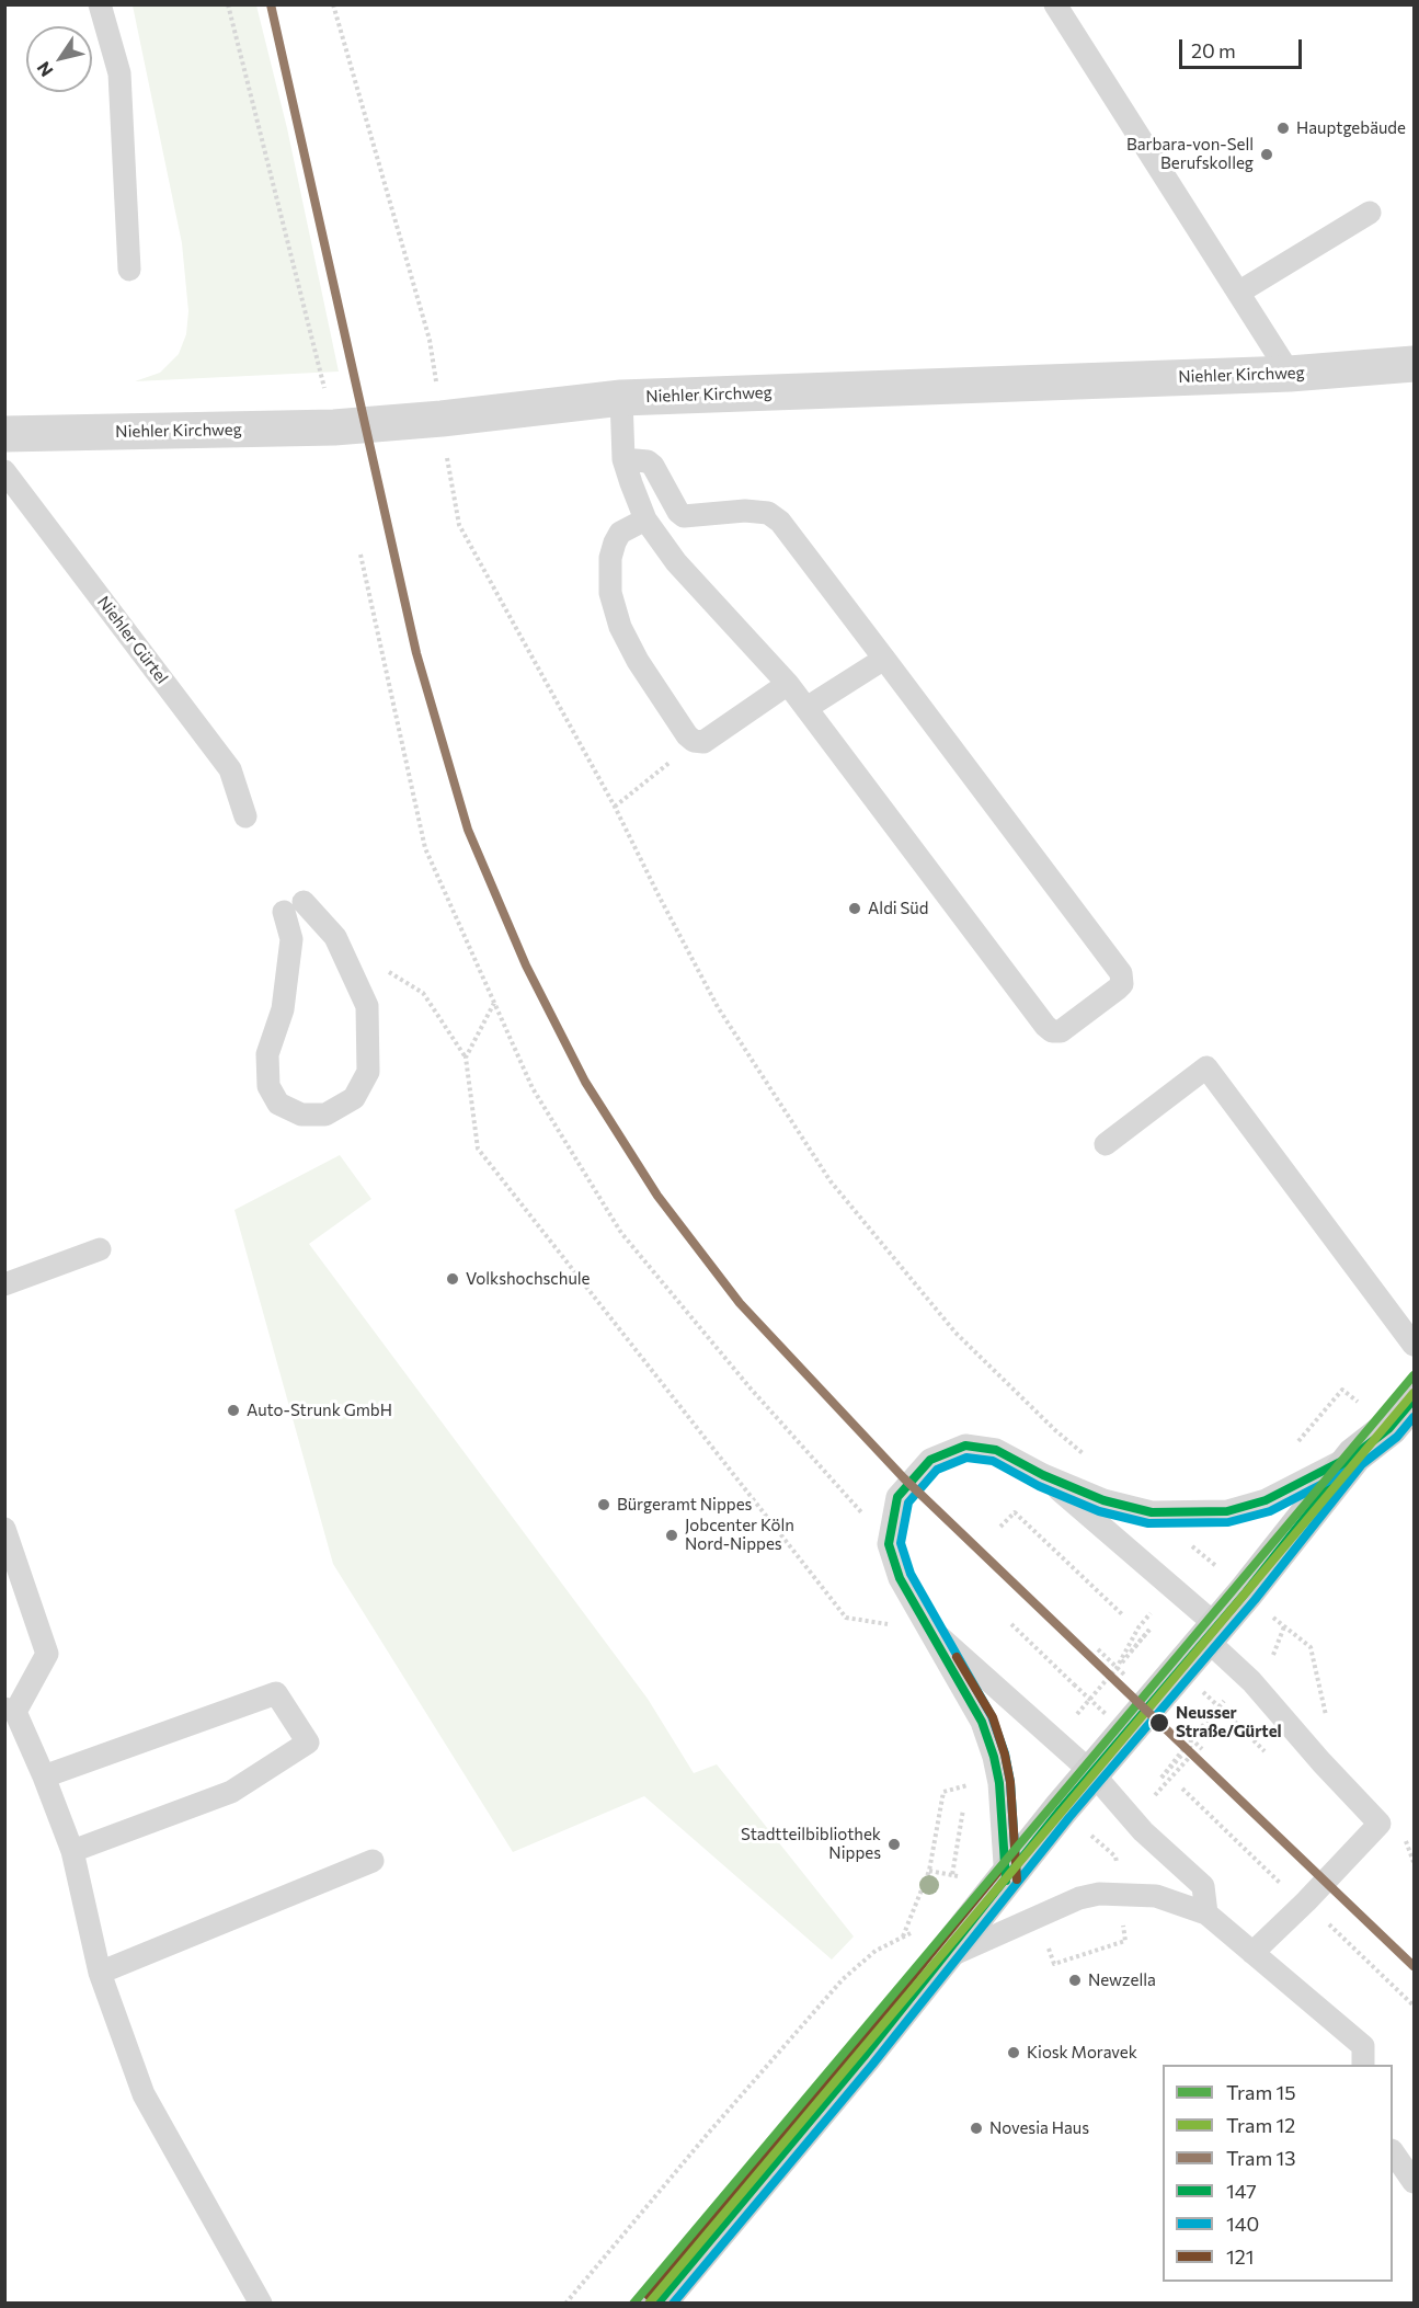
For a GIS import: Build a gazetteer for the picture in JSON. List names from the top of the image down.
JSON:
{
  "streets": {
    "street": ["Niehler Kirchweg"],
    "lane": ["Niehler Gürtel"]
  },
  "places": [
    "Hauptgebäude",
    "Barbara-von-Sell Berufskolleg",
    "Aldi Süd",
    "Volkshochschule",
    "Auto-Strunk GmbH",
    "Bürgeramt Nippes",
    "Jobcenter Köln Nord-Nippes",
    "Neusser Straße/Gürtel",
    "Stadtteilbibliothek Nippes",
    "Newzella",
    "Kiosk Moravek",
    "Novesia Haus"
  ],
  "lines": [
    "tram line 13",
    "tram line 15",
    "tram line 12",
    "transit line 147",
    "transit line 140",
    "transit line 121"
  ],
  "legend": [
    "Tram 15",
    "Tram 12",
    "Tram 13",
    "147",
    "140",
    "121"
  ],
  "scale_bar": "20 m",
  "north": "bottom left"
}
